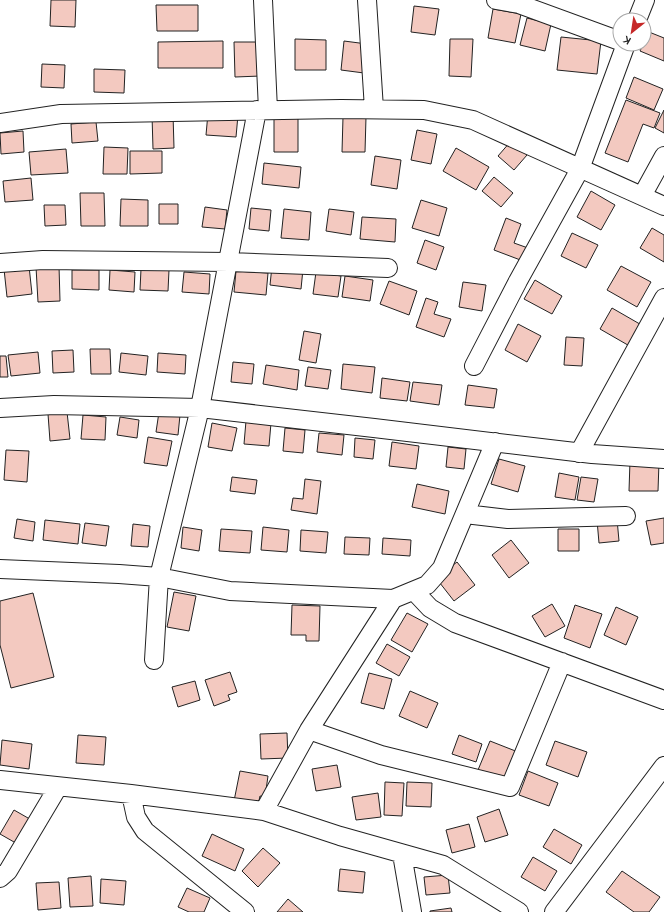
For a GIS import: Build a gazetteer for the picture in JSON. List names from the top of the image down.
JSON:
{
  "north": "bottom left"
}
